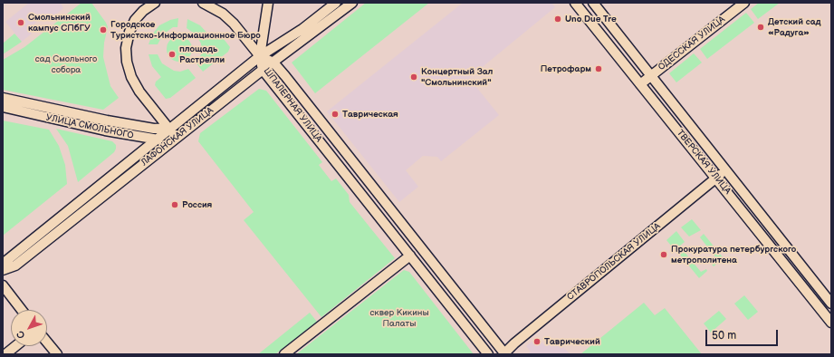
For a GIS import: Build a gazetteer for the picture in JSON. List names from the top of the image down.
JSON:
{
  "streets": {
    "street": [
      "ОДЕССКАЯ УЛИЦА",
      "ШПАЛЕРНАЯ УЛИЦА",
      "УЛИЦА СМОЛЬНОГО",
      "ЛАФОНСКАЯ УЛИЦА",
      "ТВЕРСКАЯ УЛИЦА",
      "СТАВРОПОЛЬСКАЯ УЛИЦА"
    ]
  },
  "crossings": [
    ["ОДЕССКАЯ УЛИЦА", "ТВЕРСКАЯ УЛИЦА"],
    ["ШПАЛЕРНАЯ УЛИЦА", "ЛАФОНСКАЯ УЛИЦА"],
    ["ШПАЛЕРНАЯ УЛИЦА", "СТАВРОПОЛЬСКАЯ УЛИЦА"],
    ["УЛИЦА СМОЛЬНОГО", "ЛАФОНСКАЯ УЛИЦА"],
    ["ТВЕРСКАЯ УЛИЦА", "СТАВРОПОЛЬСКАЯ УЛИЦА"]
  ],
  "parks": ["сад Смольного собора", "сквер Кикины Палаты"],
  "places": [
    "Uno Due Tre",
    "Смольнинский кампус СПбГУ",
    "Детский сад «Радуга»",
    "Городское Туристско-Информационное Бюро",
    "площадь Растрелли",
    "Петрофарм",
    "Концертный Зал \"Смольнинский\"",
    "Таврическая",
    "Россия",
    "Прокуратура петербургского метрополитена",
    "Таврический"
  ],
  "scale_bar": "50 m",
  "north": "bottom left"
}
